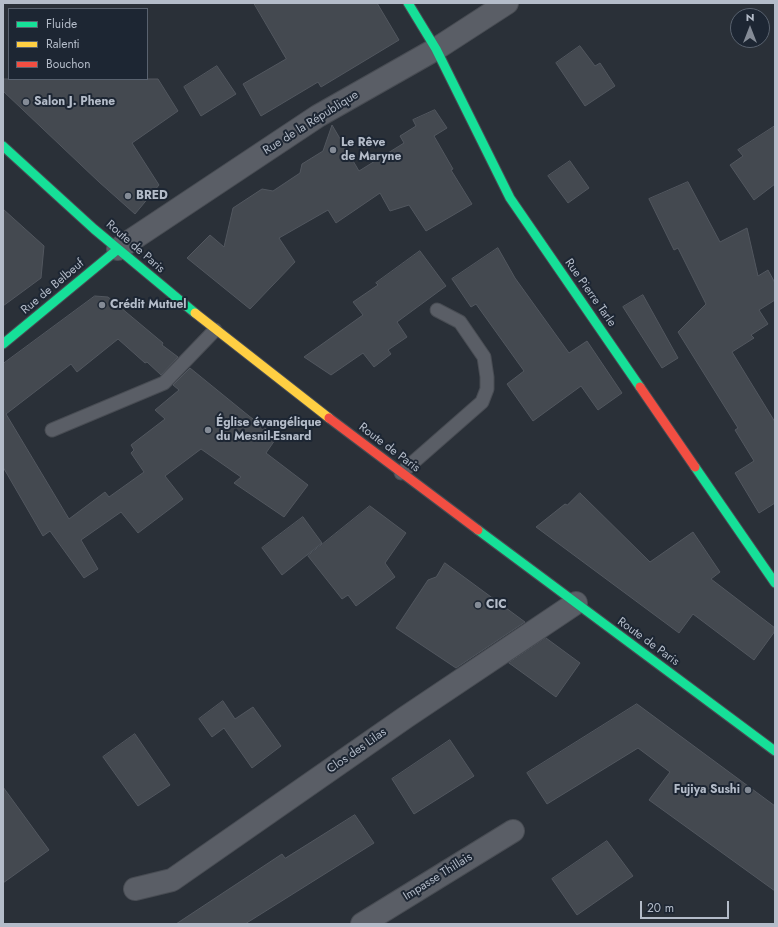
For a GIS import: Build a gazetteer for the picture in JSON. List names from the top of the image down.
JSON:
{
  "streets": {
    "main road": ["Route de Paris", "Rue de Belbeuf", "Rue Pierre Tarle"],
    "street": ["Rue de la République", "Clos des Lilas", "Impasse Thillais"]
  },
  "crossings": [
    ["Rue de la République", "Route de Paris"],
    ["Rue de la République", "Rue de Belbeuf"],
    ["Rue de la République", "Rue Pierre Tarle"],
    ["Route de Paris", "Rue de Belbeuf"],
    ["Route de Paris", "Clos des Lilas"]
  ],
  "places": [
    "Salon J. Phene",
    "Le Rêve de Maryne",
    "BRED",
    "Crédit Mutuel",
    "Église évangélique du Mesnil-Esnard",
    "CIC",
    "Fujiya Sushi"
  ],
  "legend": ["Fluide", "Ralenti", "Bouchon"],
  "scale_bar": "20 m",
  "north": "top"
}
